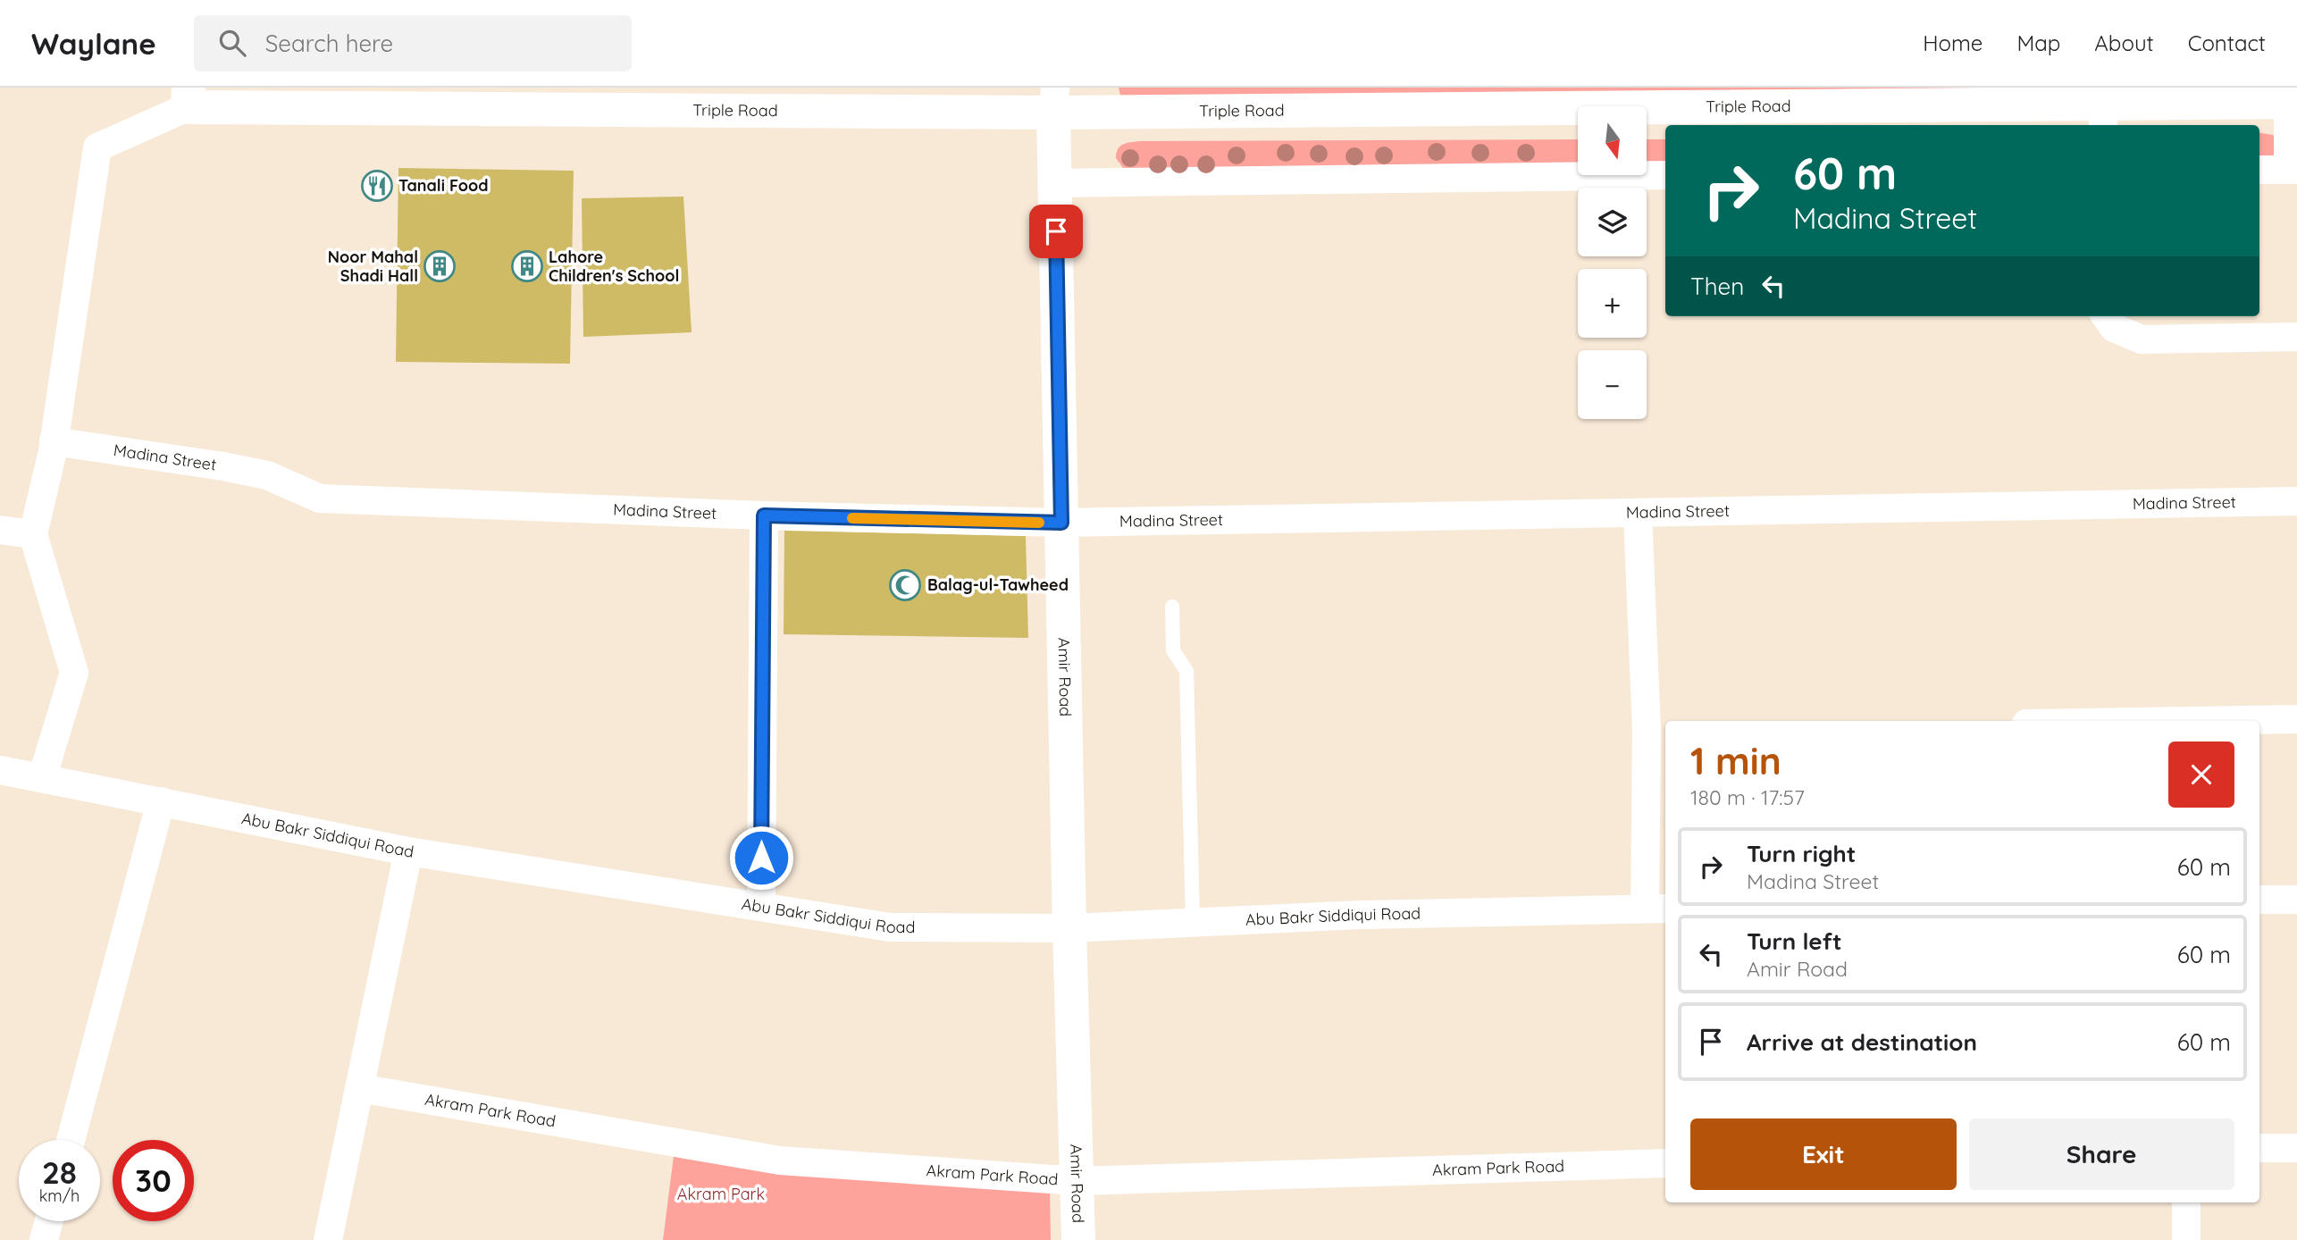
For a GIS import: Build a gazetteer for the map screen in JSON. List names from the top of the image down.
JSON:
{
  "streets": {
    "main road": ["Triple Road", "Amir Road"],
    "street": ["Madina Street", "Abu Bakr Siddiqui Road", "Akram Park Road"]
  },
  "crossings": [
    ["Triple Road", "Amir Road"],
    ["Madina Street", "Amir Road"],
    ["Amir Road", "Abu Bakr Siddiqui Road"],
    ["Amir Road", "Akram Park Road"]
  ],
  "parks": ["Akram Park"],
  "places": {
    "restaurant": ["Tanali Food"],
    "building": ["Noor Mahal Shadi Hall", "Lahore Children's School"],
    "mosque": ["Balag-ul-Tawheed"]
  },
  "north": "bottom",
  "page": {
    "header": "Waylane",
    "search": "Search here",
    "nav": [
      "Home",
      "Map",
      "About",
      "Contact"
    ],
    "map_buttons": ["+", "−"],
    "turn": ["60 m", "Madina Street"],
    "then": "Then",
    "heading": ["1 min", "180 m · 17:57"],
    "list": [
      {
        "name": "Turn right",
        "note": "Madina Street",
        "value": "60 m"
      },
      {
        "name": "Turn left",
        "note": "Amir Road",
        "value": "60 m"
      },
      {
        "name": "Arrive at destination",
        "value": "60 m"
      }
    ],
    "buttons": ["Exit", "Share"],
    "speed": "28 km/h",
    "limit": "30"
  }
}
